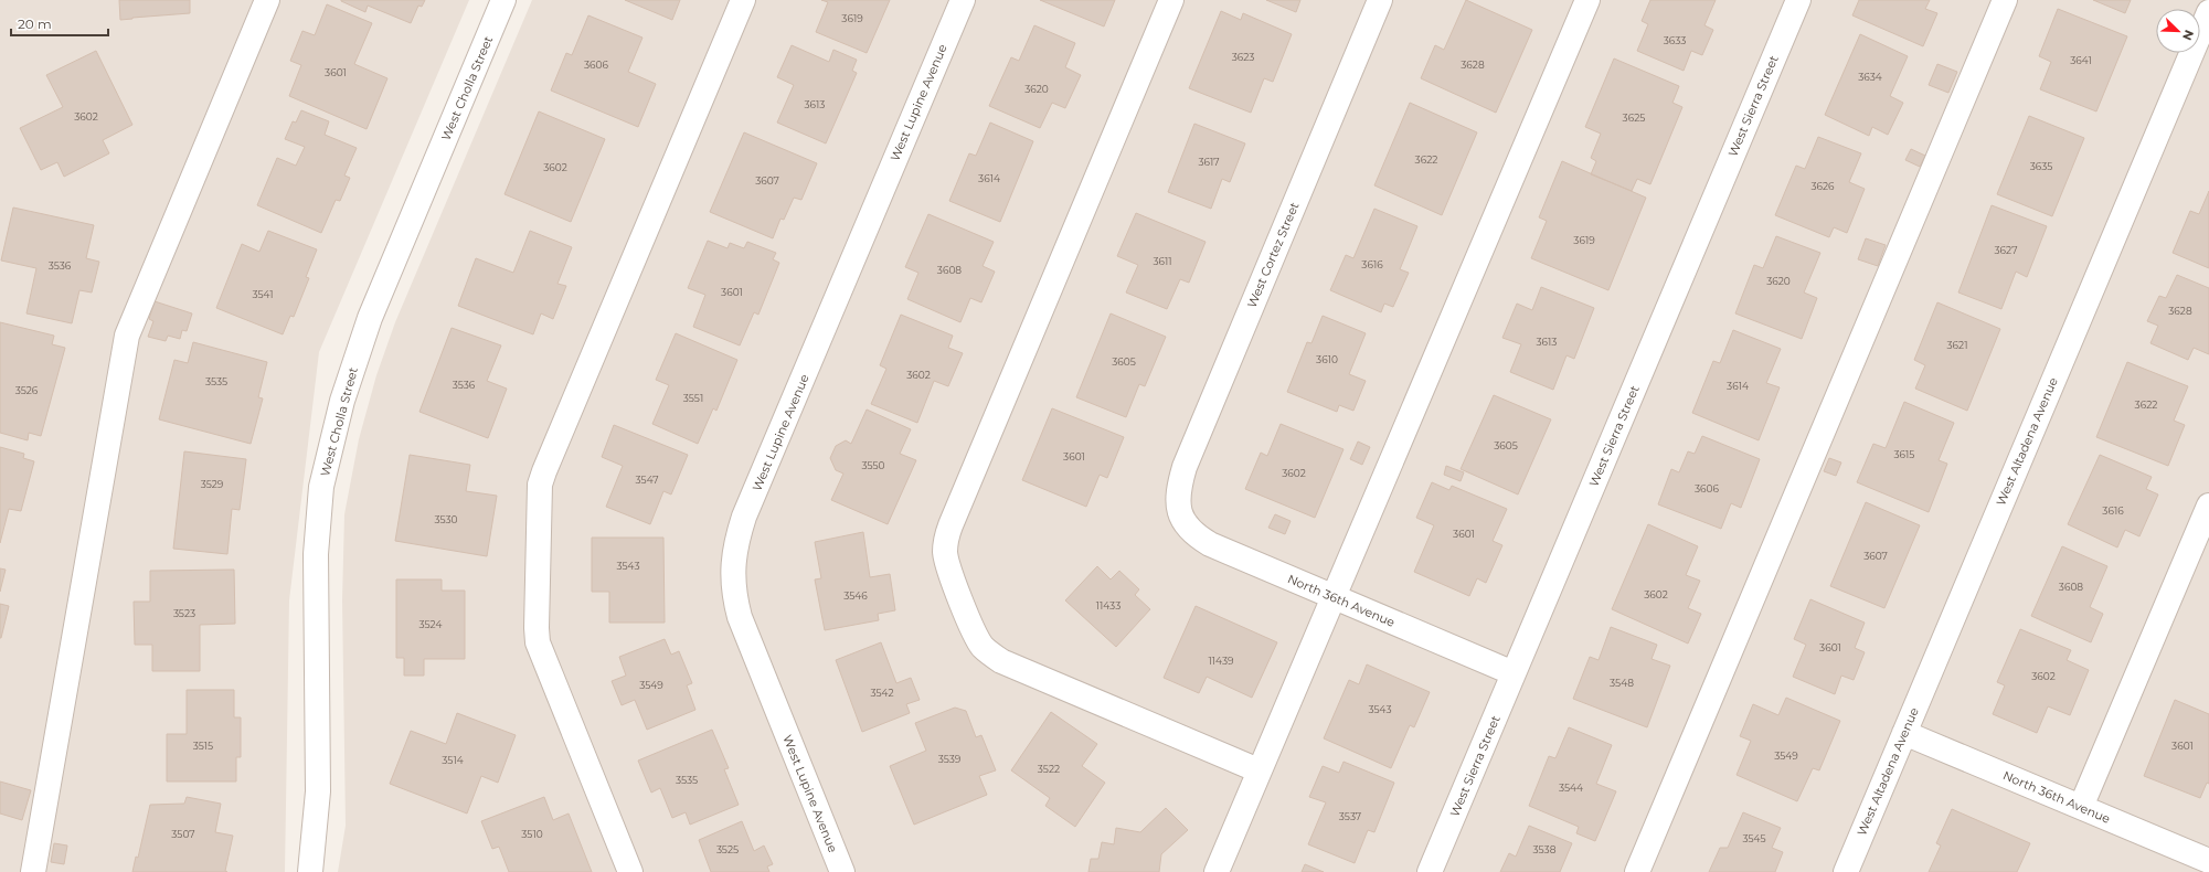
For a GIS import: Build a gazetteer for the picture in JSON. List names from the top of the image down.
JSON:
{
  "streets": {
    "street": [
      "West Cholla Street",
      "West Lupine Avenue",
      "West Sierra Street",
      "West Cortez Street",
      "West Altadena Avenue",
      "North 36th Avenue"
    ]
  },
  "crossings": [
    ["West Sierra Street", "North 36th Avenue"],
    ["West Cortez Street", "North 36th Avenue"],
    ["West Altadena Avenue", "North 36th Avenue"]
  ],
  "house_numbers": [
    "3619",
    "3633",
    "3623",
    "3641",
    "3606",
    "3628",
    "3601",
    "3634",
    "3620",
    "3613",
    "3602",
    "3625",
    "3622",
    "3617",
    "3635",
    "3602",
    "3614",
    "3607",
    "3626",
    "3619",
    "3627",
    "3611",
    "3616",
    "3536",
    "3608",
    "3620",
    "3601",
    "3541",
    "3628",
    "3613",
    "3621",
    "3610",
    "3605",
    "3602",
    "3535",
    "3536",
    "3614",
    "3526",
    "3551",
    "3622",
    "3605",
    "3615",
    "3601",
    "3550",
    "3602",
    "3547",
    "3529",
    "3606",
    "3616",
    "3530",
    "3601",
    "3607",
    "3543",
    "3608",
    "3602",
    "3546",
    "11433",
    "3523",
    "3524",
    "3601",
    "11439",
    "3602",
    "3548",
    "3549",
    "3542",
    "3543",
    "3515",
    "3601",
    "3549",
    "3539",
    "3514",
    "3522",
    "3535",
    "3544",
    "3537",
    "3507",
    "3510",
    "3545",
    "3525",
    "3538"
  ],
  "scale_bar": "20 m",
  "north": "bottom right"
}
